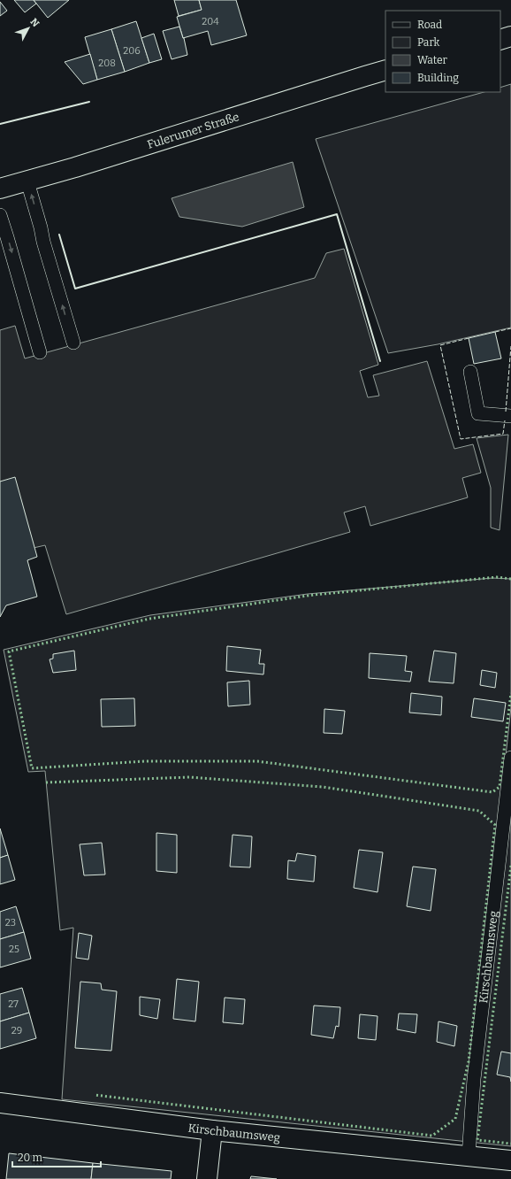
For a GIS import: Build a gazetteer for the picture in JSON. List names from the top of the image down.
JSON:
{
  "streets": {
    "street": ["Fulerumer Straße", "Kirschbaumsweg"]
  },
  "house_numbers": [
    "204",
    "206",
    "208",
    "23",
    "25",
    "27",
    "29"
  ],
  "legend": [
    "Road",
    "Park",
    "Water",
    "Building"
  ],
  "scale_bar": "20 m",
  "north": "top right"
}
